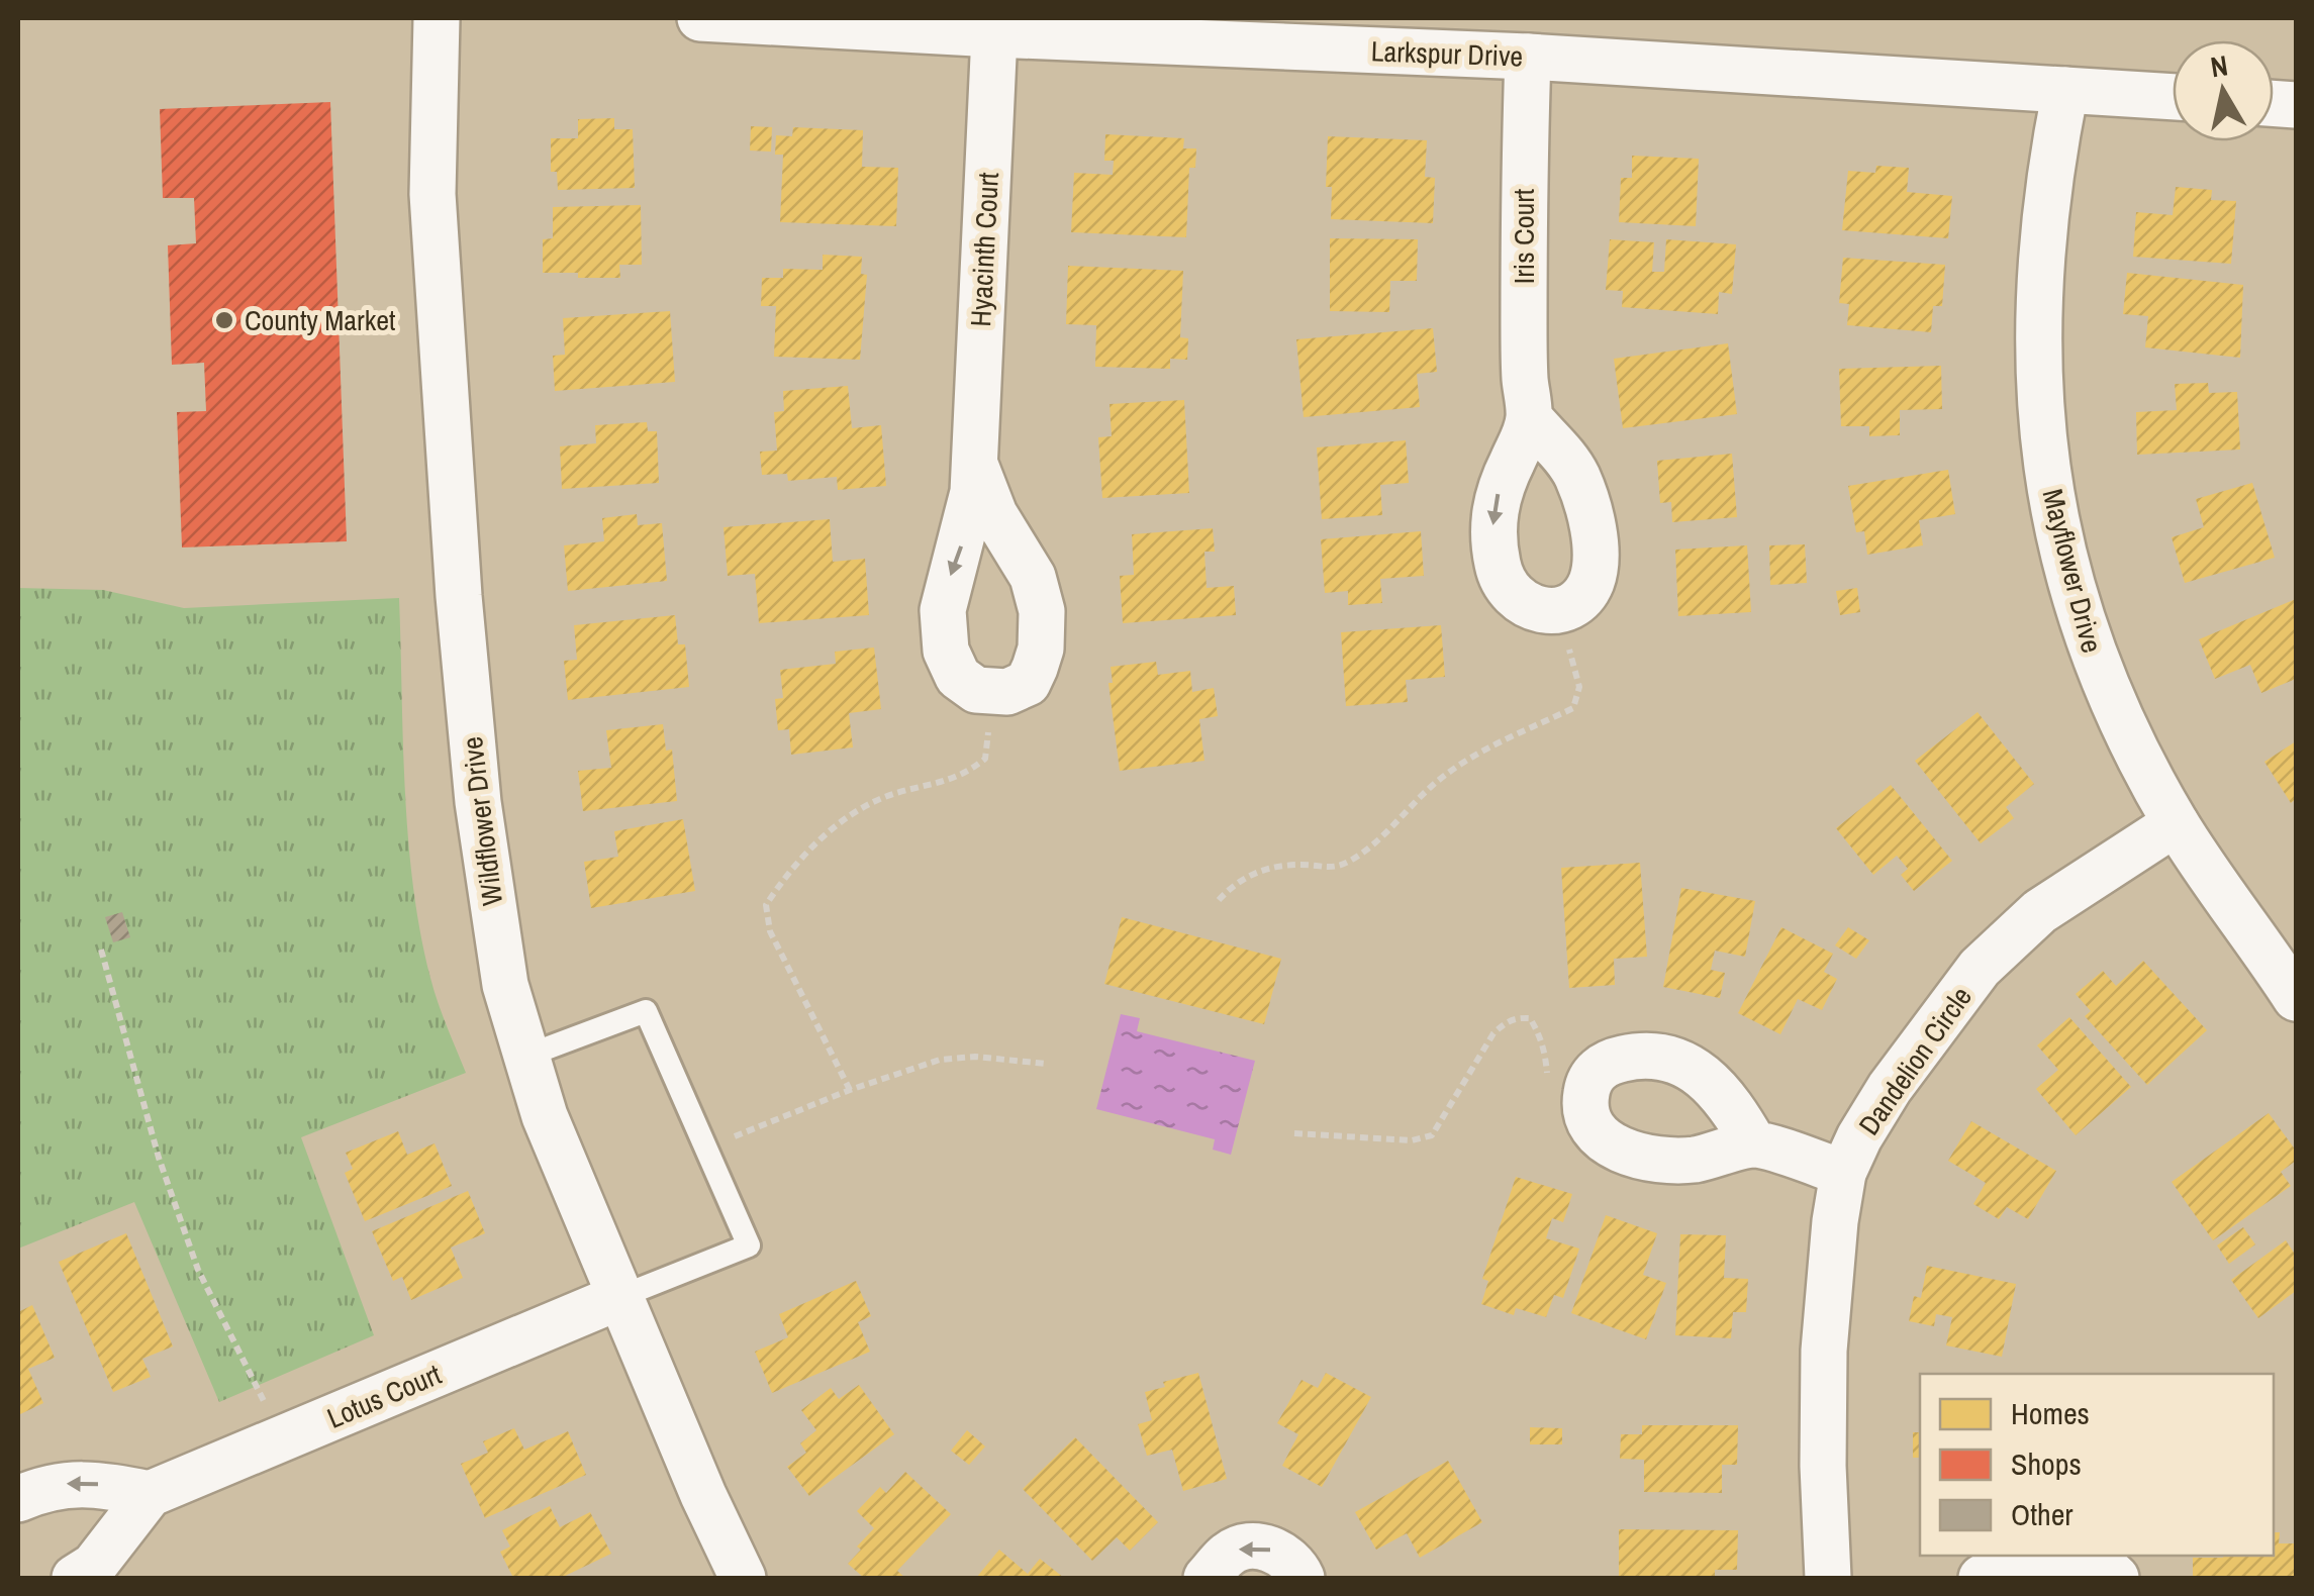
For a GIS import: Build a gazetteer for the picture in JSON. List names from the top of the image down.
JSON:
{
  "streets": {
    "street": [
      "Larkspur Drive",
      "Iris Court",
      "Hyacinth Court",
      "Mayflower Drive",
      "Wildflower Drive",
      "Dandelion Circle",
      "Lotus Court"
    ]
  },
  "crossings": [
    ["Larkspur Drive", "Iris Court"],
    ["Larkspur Drive", "Hyacinth Court"],
    ["Larkspur Drive", "Mayflower Drive"],
    ["Mayflower Drive", "Dandelion Circle"],
    ["Wildflower Drive", "Lotus Court"]
  ],
  "places": ["County Market"],
  "legend": ["Homes", "Shops", "Other"],
  "north": "top"
}
